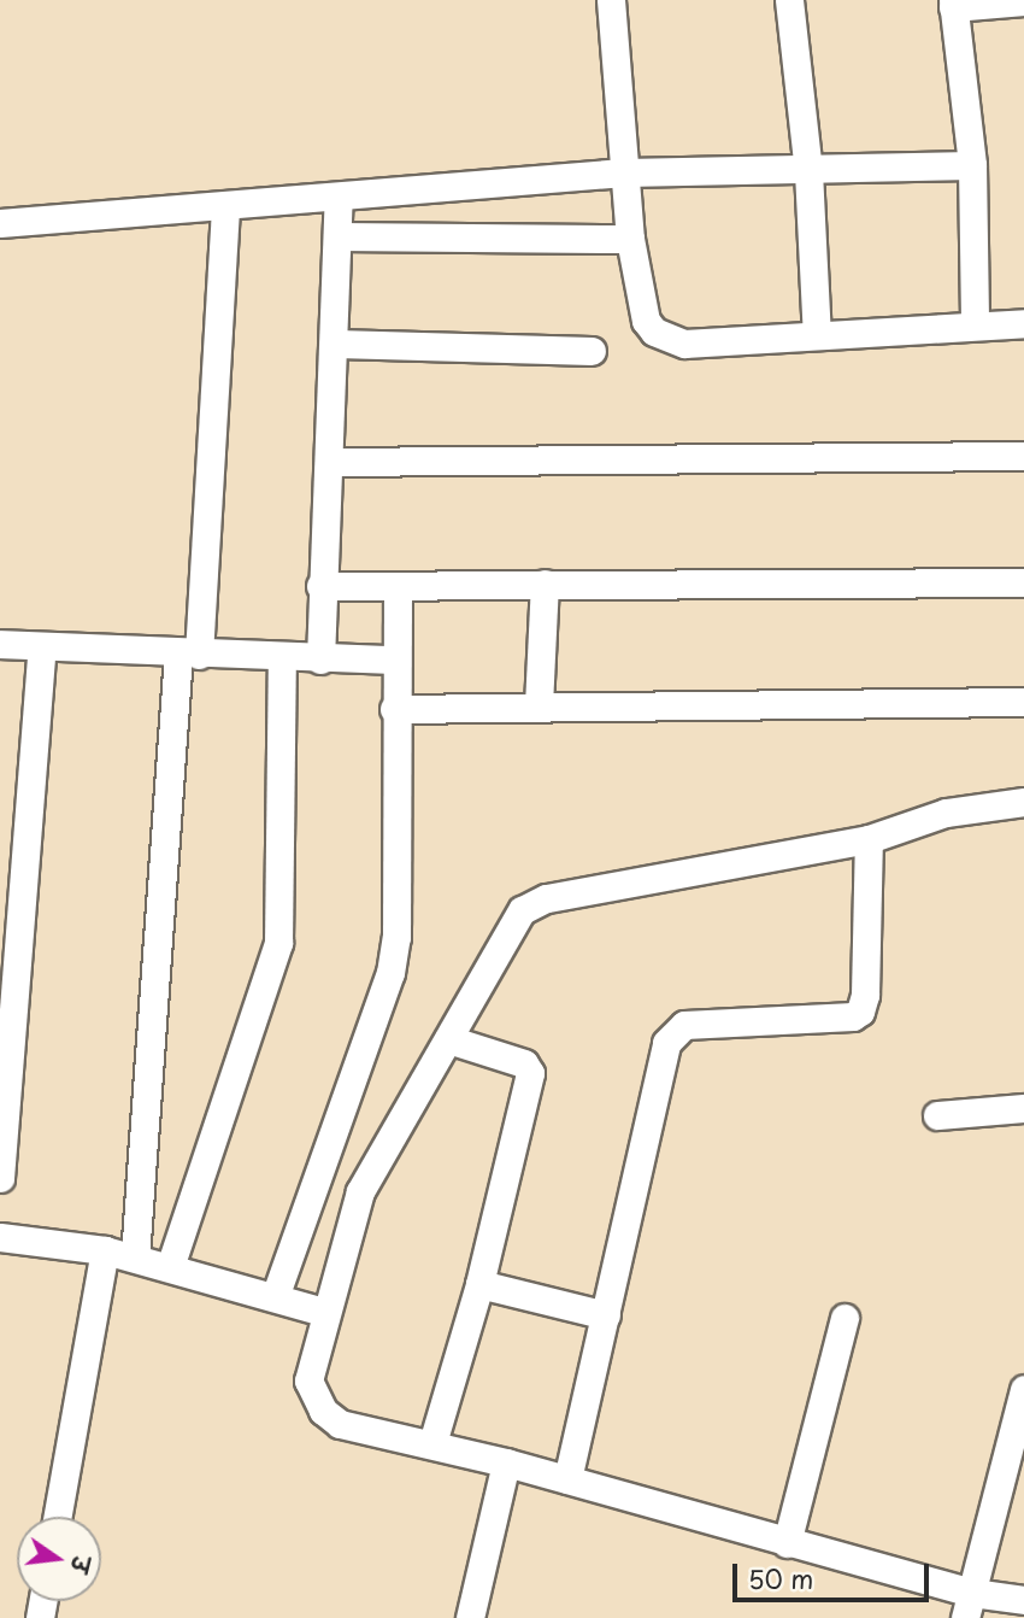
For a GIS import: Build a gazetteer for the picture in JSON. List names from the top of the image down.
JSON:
{
  "scale_bar": "50 m",
  "north": "right"
}
